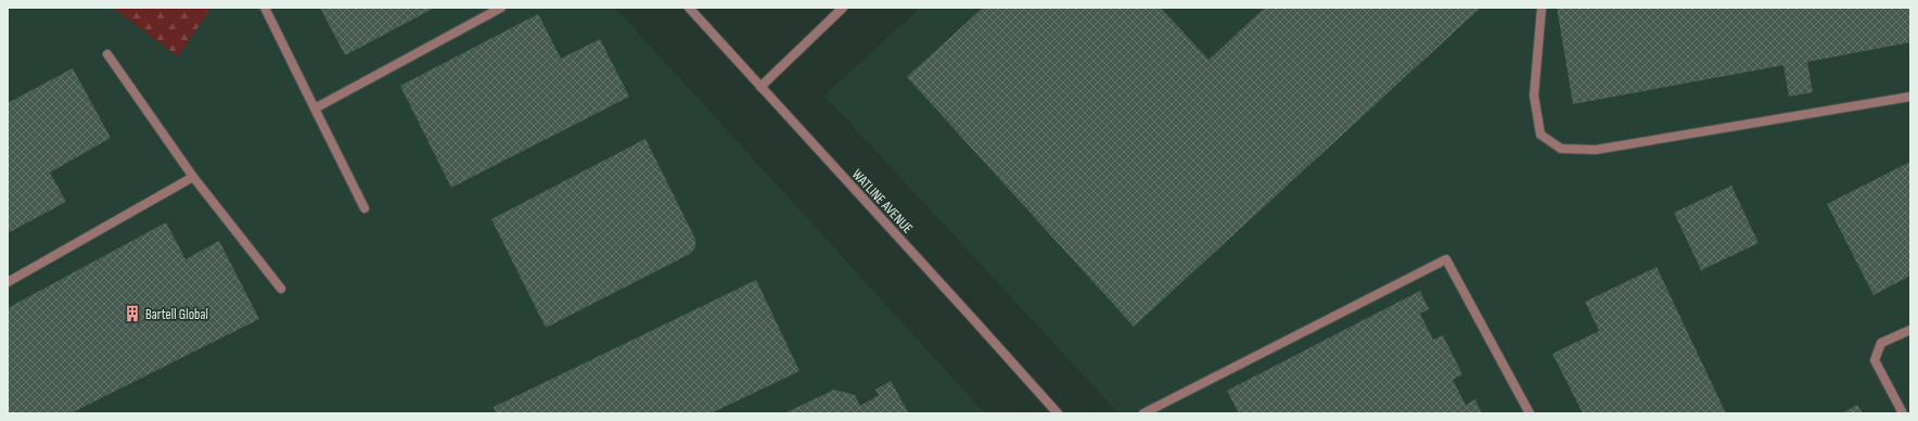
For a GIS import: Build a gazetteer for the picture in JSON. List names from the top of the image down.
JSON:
{
  "streets": {
    "street": ["WATLINE AVENUE"]
  },
  "places": {
    "building": ["Bartell Global"]
  }
}
